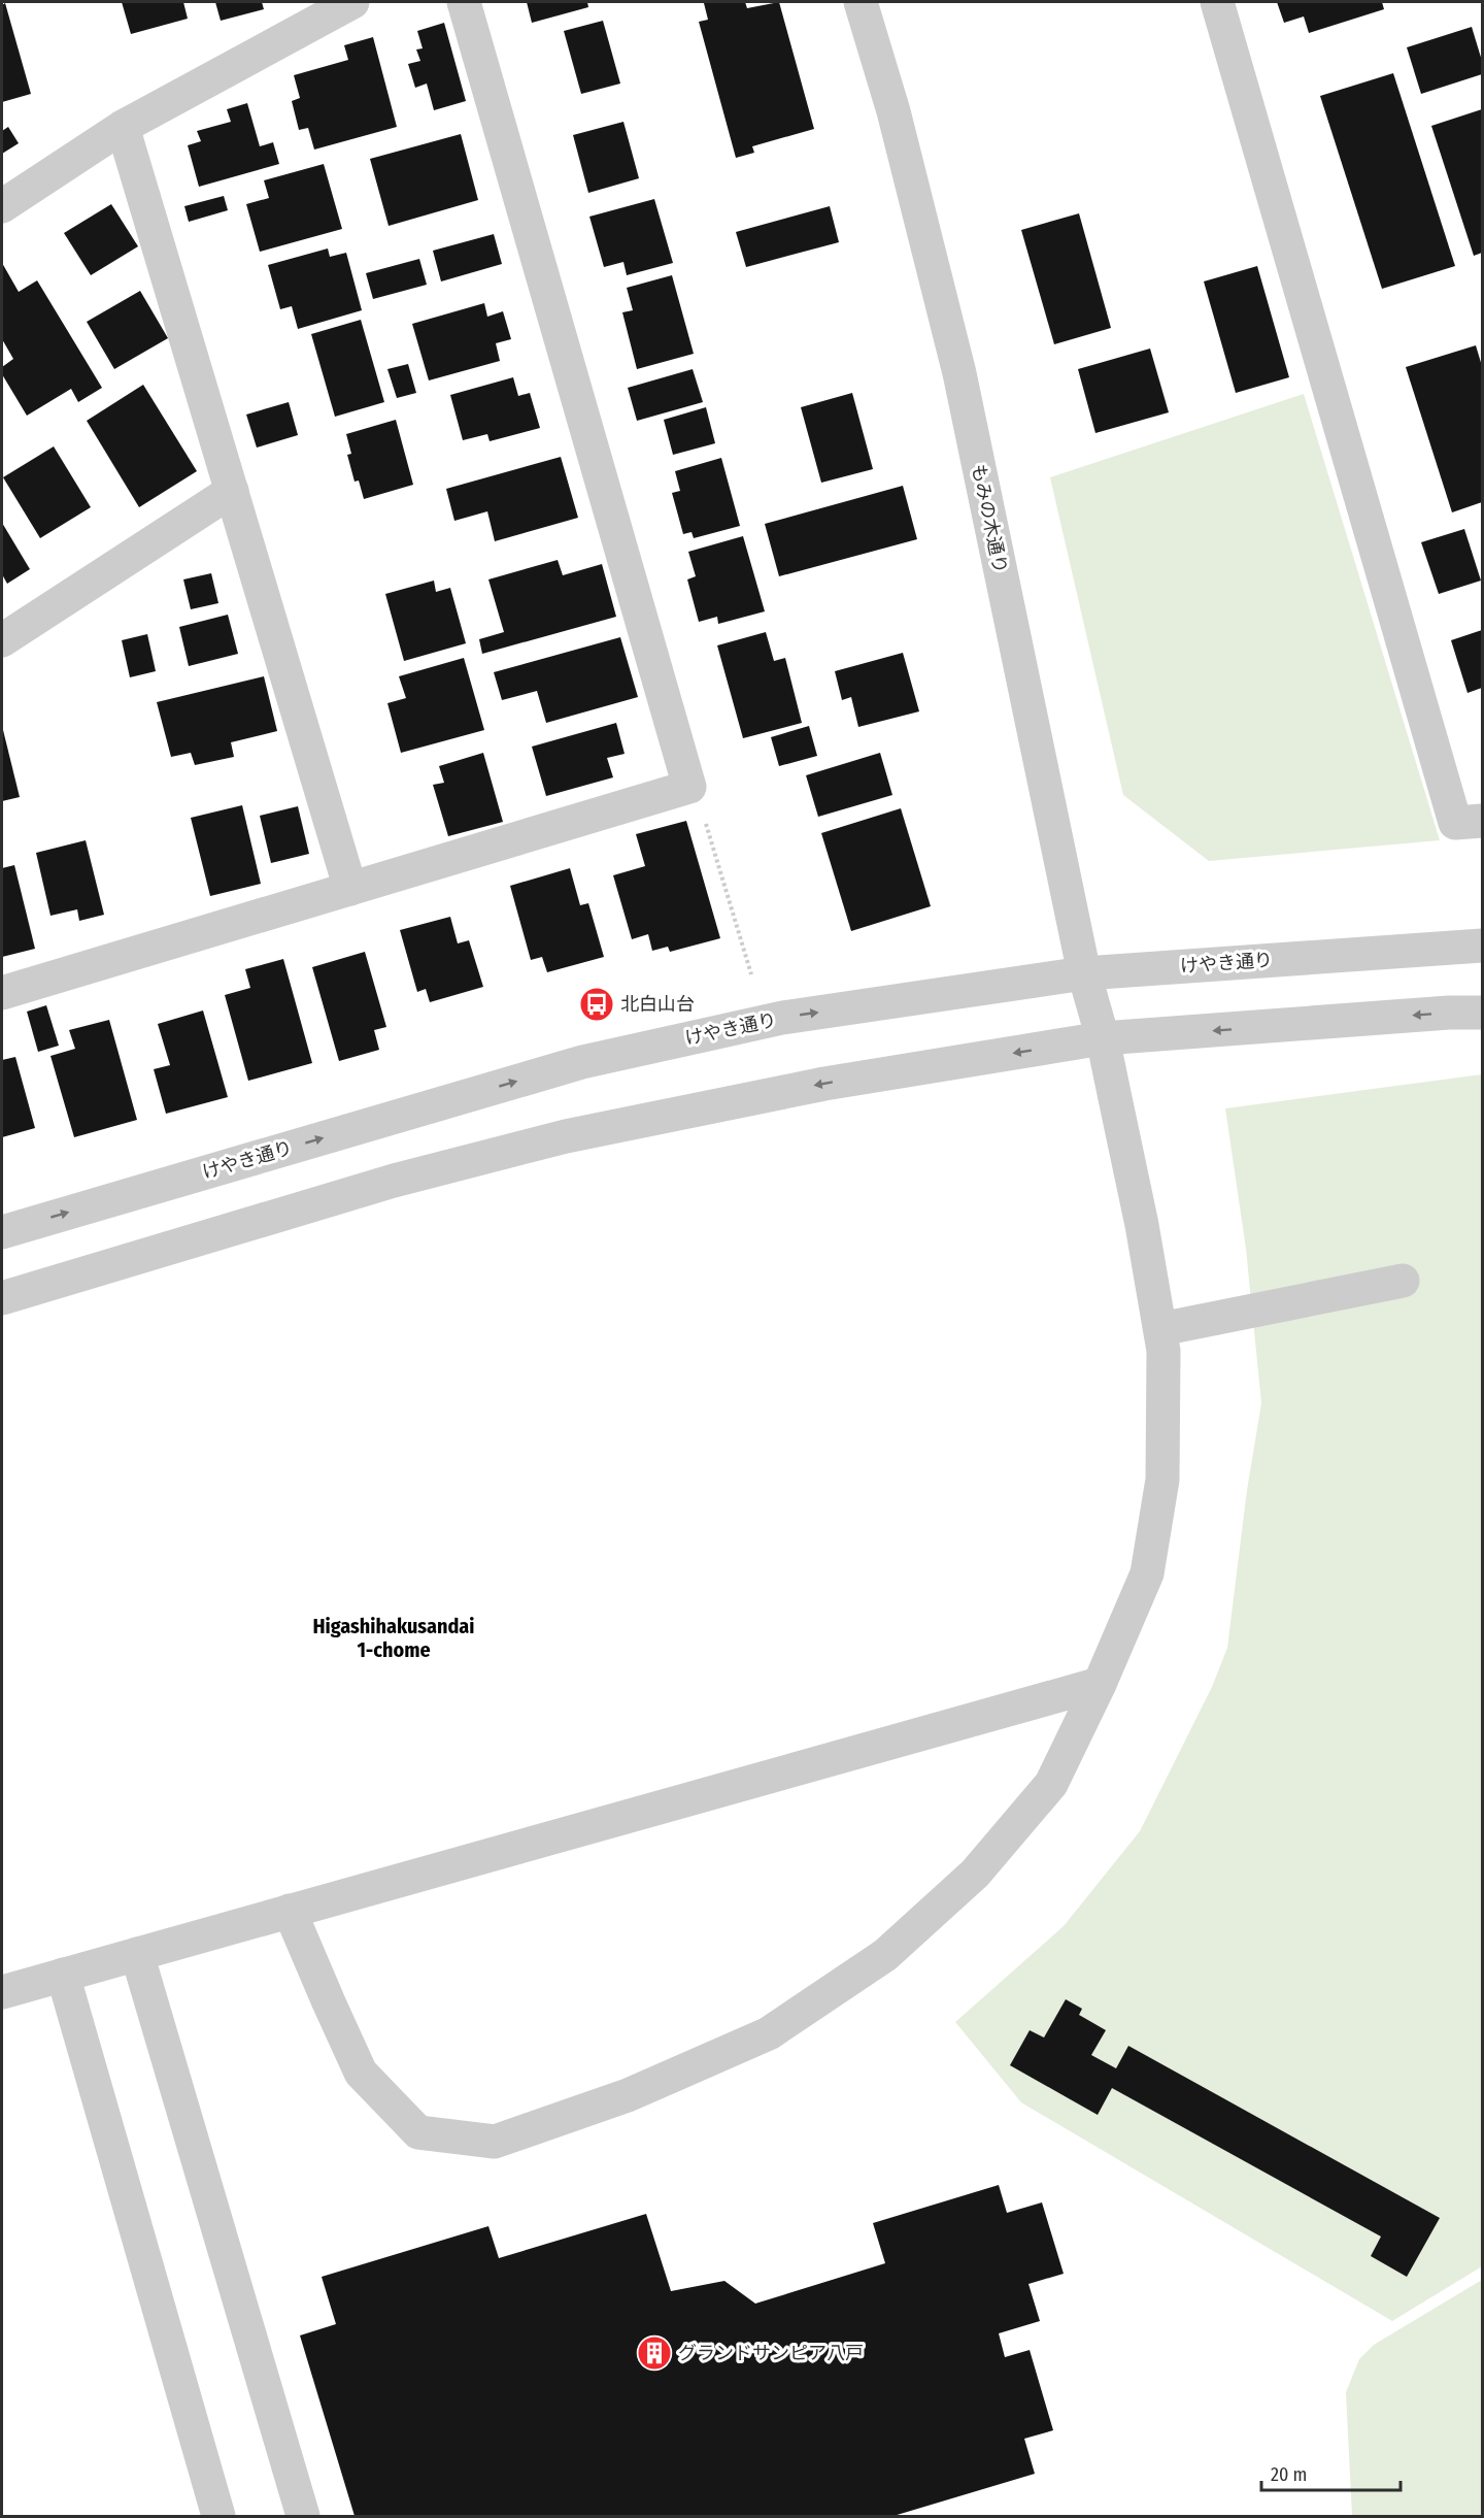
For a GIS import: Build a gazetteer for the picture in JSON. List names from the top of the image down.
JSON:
{
  "streets": {
    "street": ["もみの木通り", "けやき通り"]
  },
  "crossings": [
    ["もみの木通り", "けやき通り"]
  ],
  "districts": ["Higashihakusandai 1-chome"],
  "places": {
    "bus stop": ["北白山台"],
    "building": ["グランドサンピア八戸"]
  },
  "scale_bar": "20 m"
}
